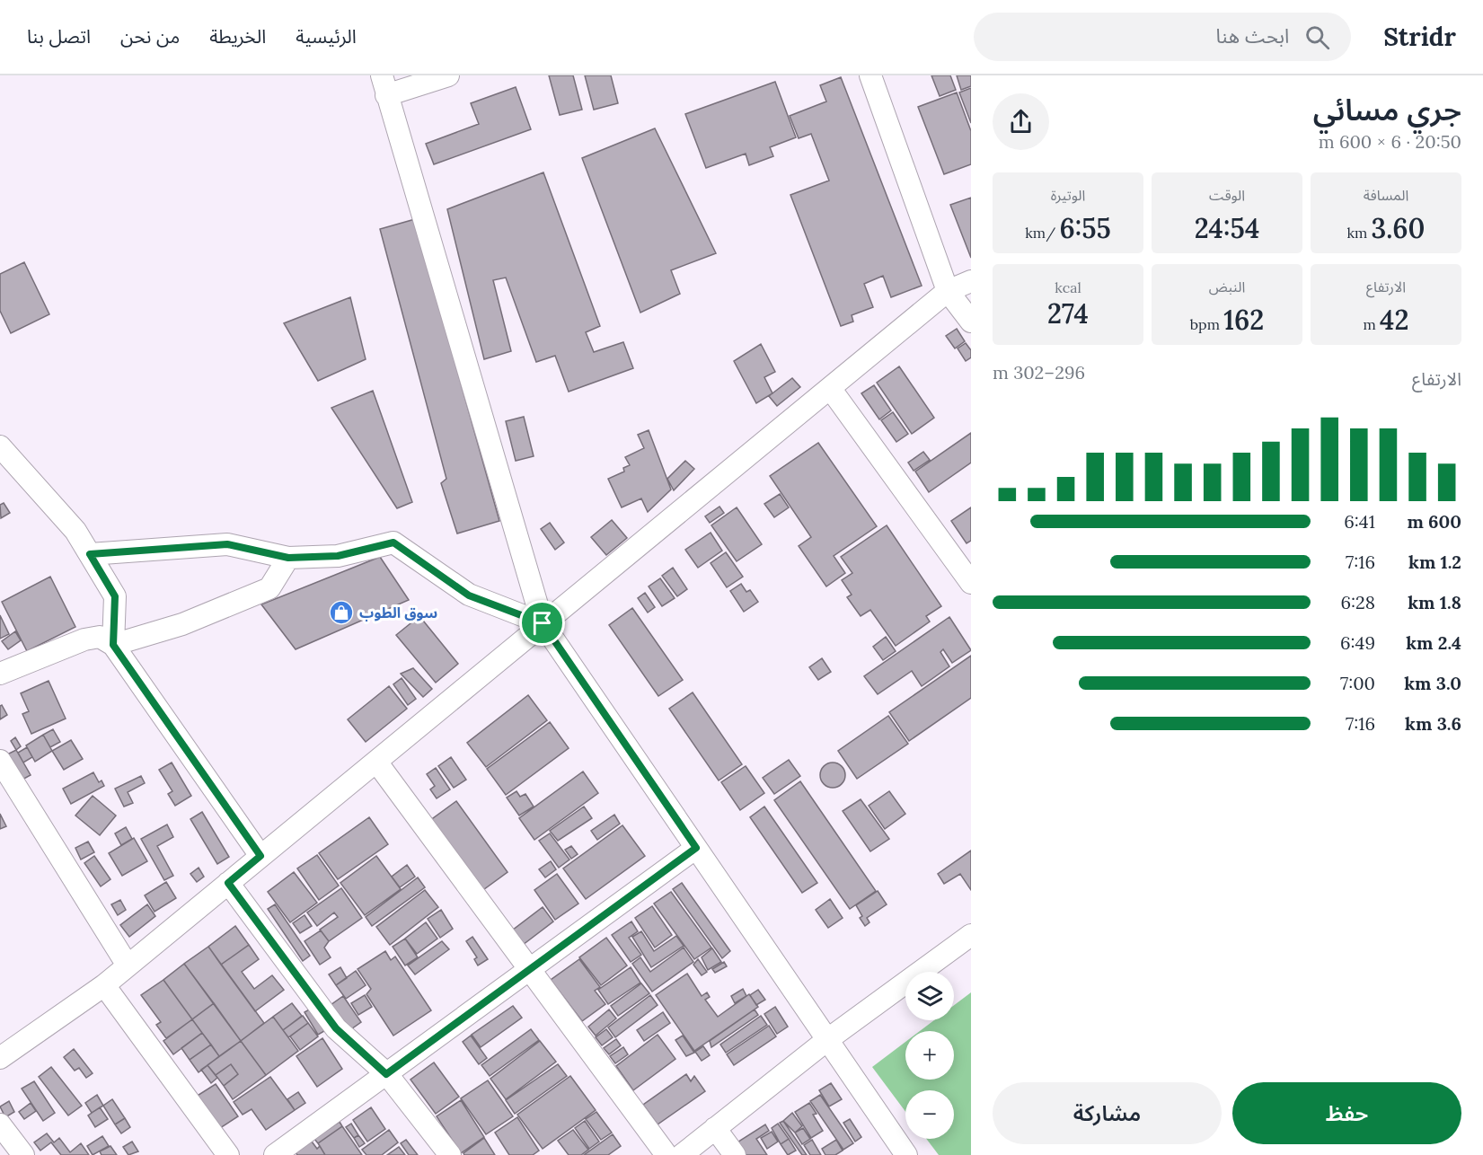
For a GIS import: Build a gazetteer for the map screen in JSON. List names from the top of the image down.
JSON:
{
  "places": {
    "shop": ["سوق الطوب"]
  },
  "page": {
    "header": "Stridr",
    "search": "ابحث هنا",
    "nav": [
      "الرئيسية",
      "الخريطة",
      "من نحن",
      "اتصل بنا"
    ],
    "heading": ["جري مسائي", "20:50 · 6 × 600 m"],
    "stats": [
      ["المسافة", "3.60 km"],
      ["الوقت", "24:54"],
      ["الوتيرة", "6:55 /km"],
      ["الارتفاع", "42 m"],
      ["النبض", "162 bpm"],
      ["kcal", "274"]
    ],
    "chart": ["الارتفاع", "296–302 m"],
    "list": [
      {
        "name": "600 m",
        "note": "6:41"
      },
      {
        "name": "1.2 km",
        "note": "7:16"
      },
      {
        "name": "1.8 km",
        "note": "6:28"
      },
      {
        "name": "2.4 km",
        "note": "6:49"
      },
      {
        "name": "3.0 km",
        "note": "7:00"
      },
      {
        "name": "3.6 km",
        "note": "7:16"
      }
    ],
    "map_buttons": ["+", "−"],
    "buttons": ["حفظ", "مشاركة"]
  }
}
